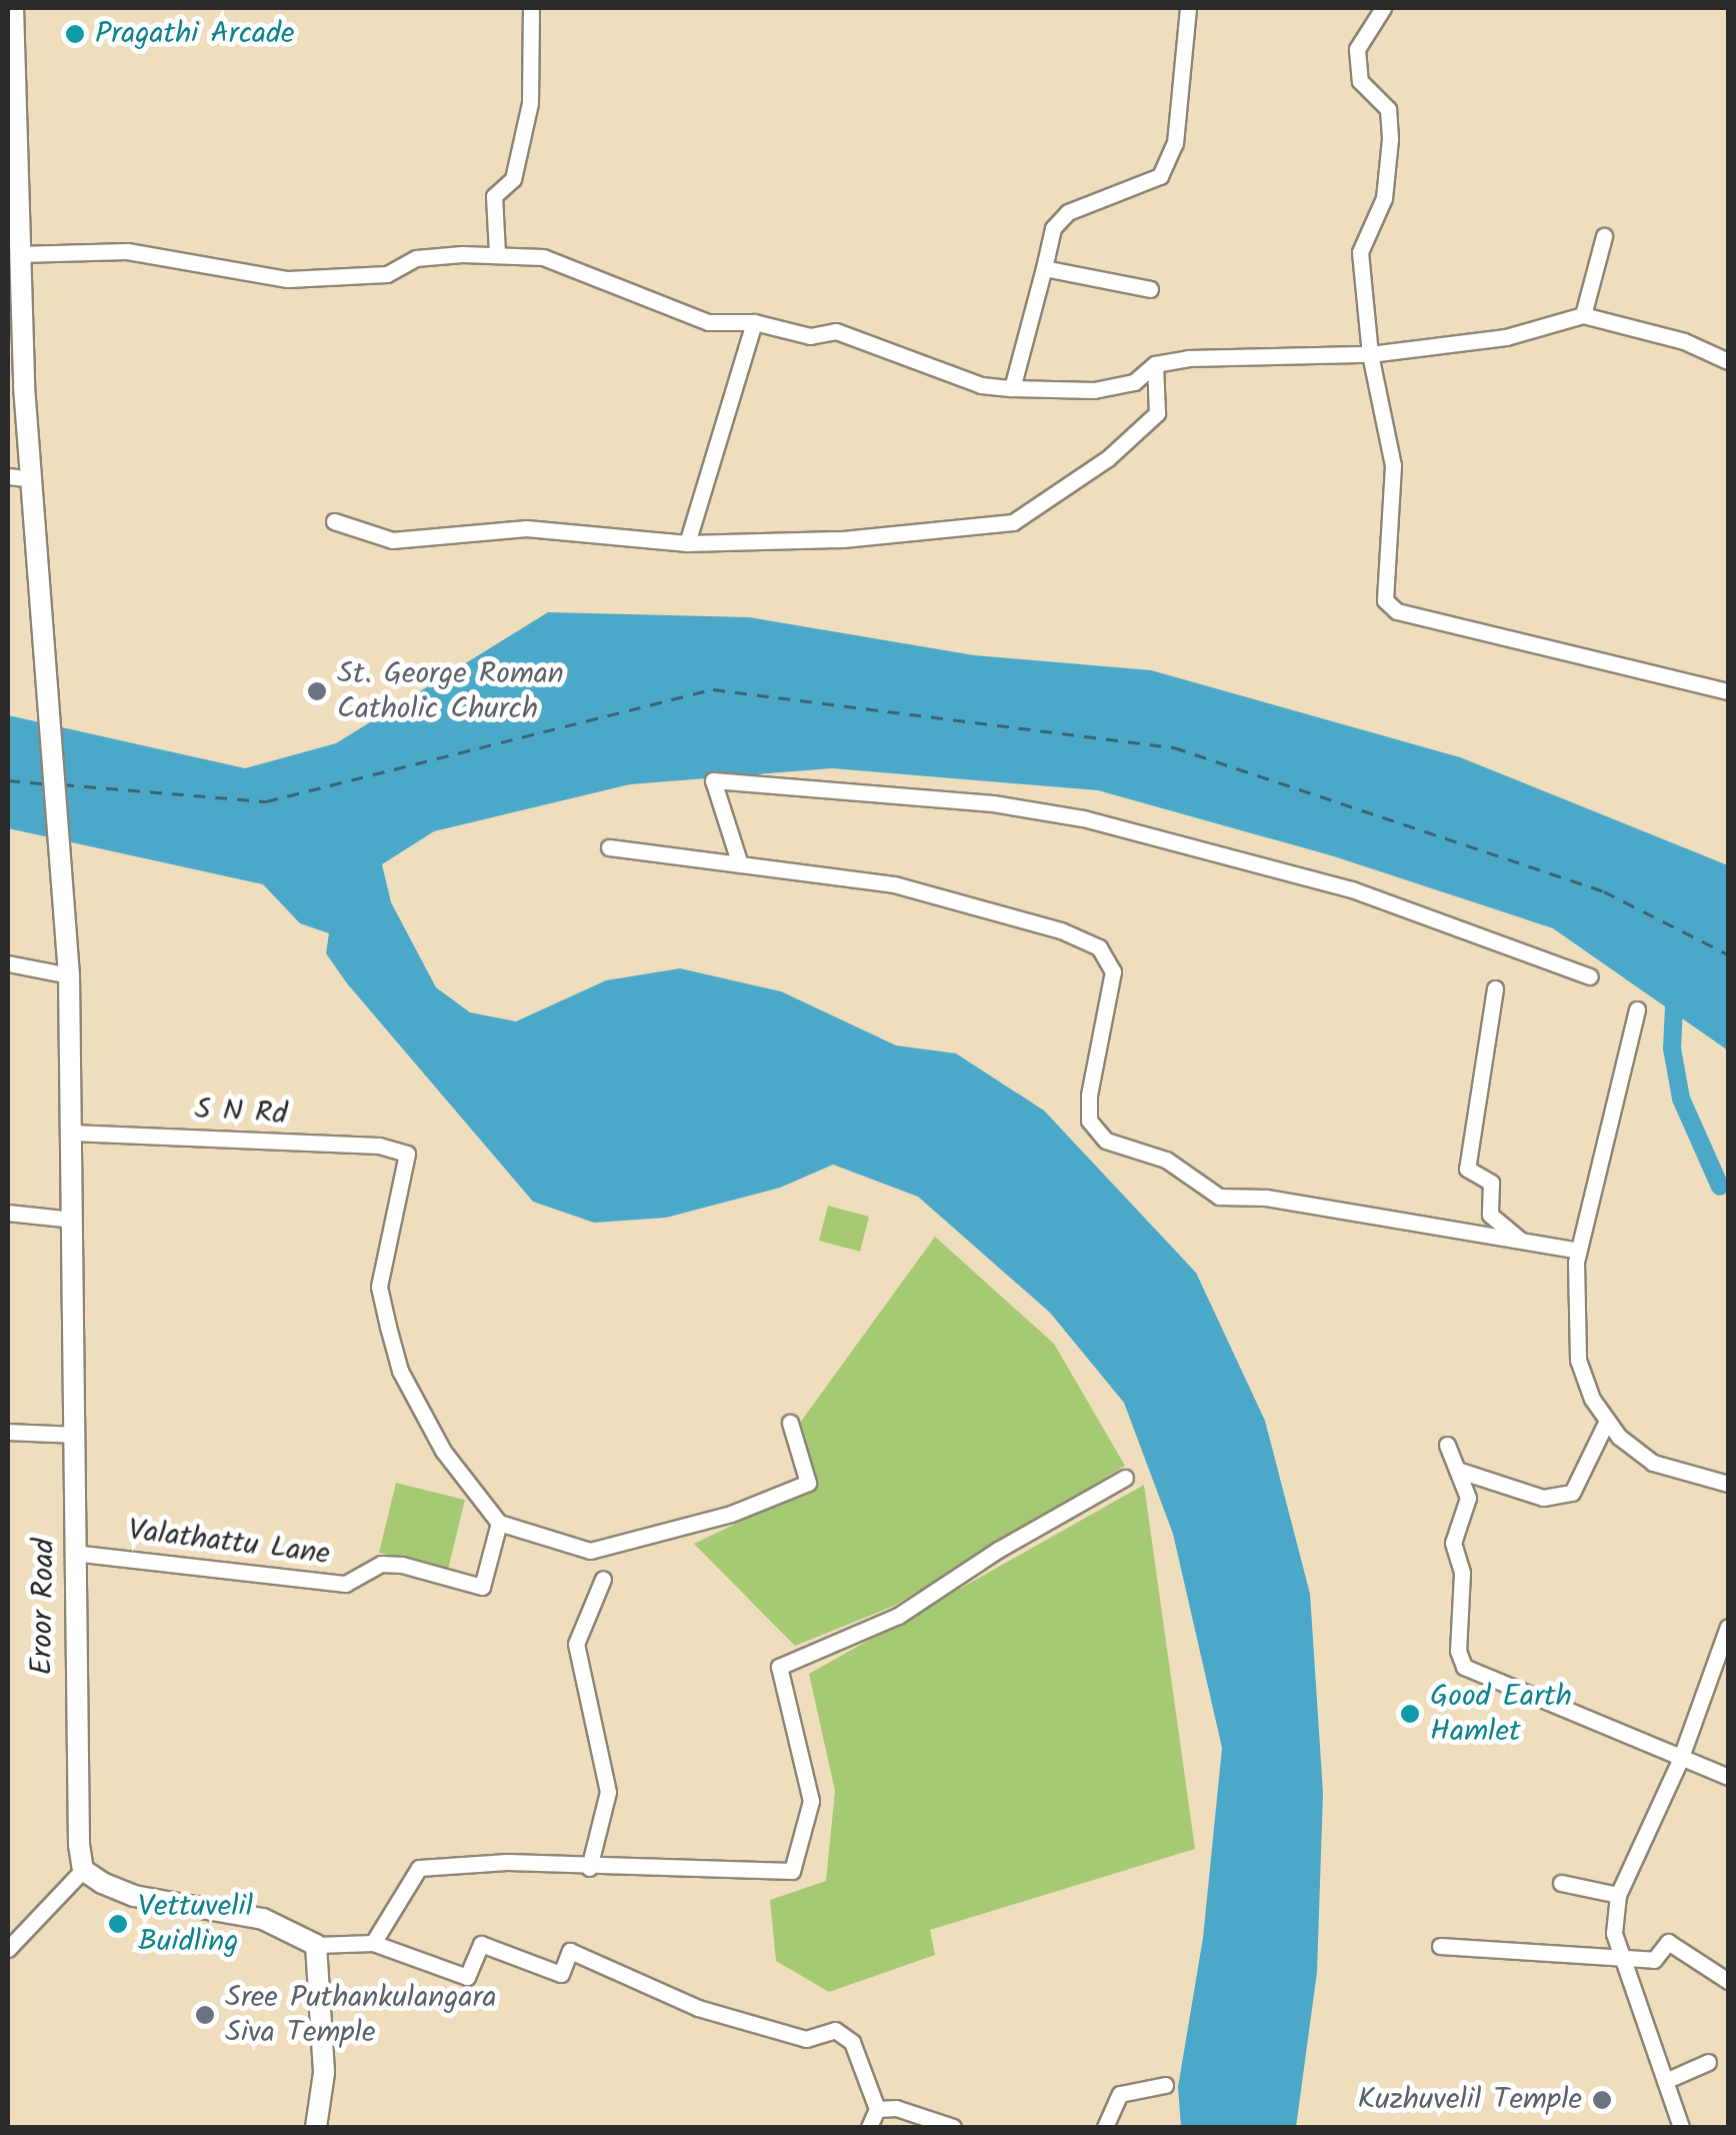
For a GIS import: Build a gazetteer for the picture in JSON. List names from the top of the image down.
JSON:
{
  "streets": {
    "main road": ["Eroor Road"],
    "street": ["S N Rd", "Valathattu Lane"]
  },
  "crossings": [
    ["S N Rd", "Valathattu Lane"],
    ["S N Rd", "Eroor Road"],
    ["Valathattu Lane", "Eroor Road"]
  ],
  "places": [
    "Pragathi Arcade",
    "St. George Roman Catholic Church",
    "Good Earth Hamlet",
    "Vettuvelil Buidling",
    "Sree Puthankulangara Siva Temple",
    "Kuzhuvelil Temple"
  ]
}
